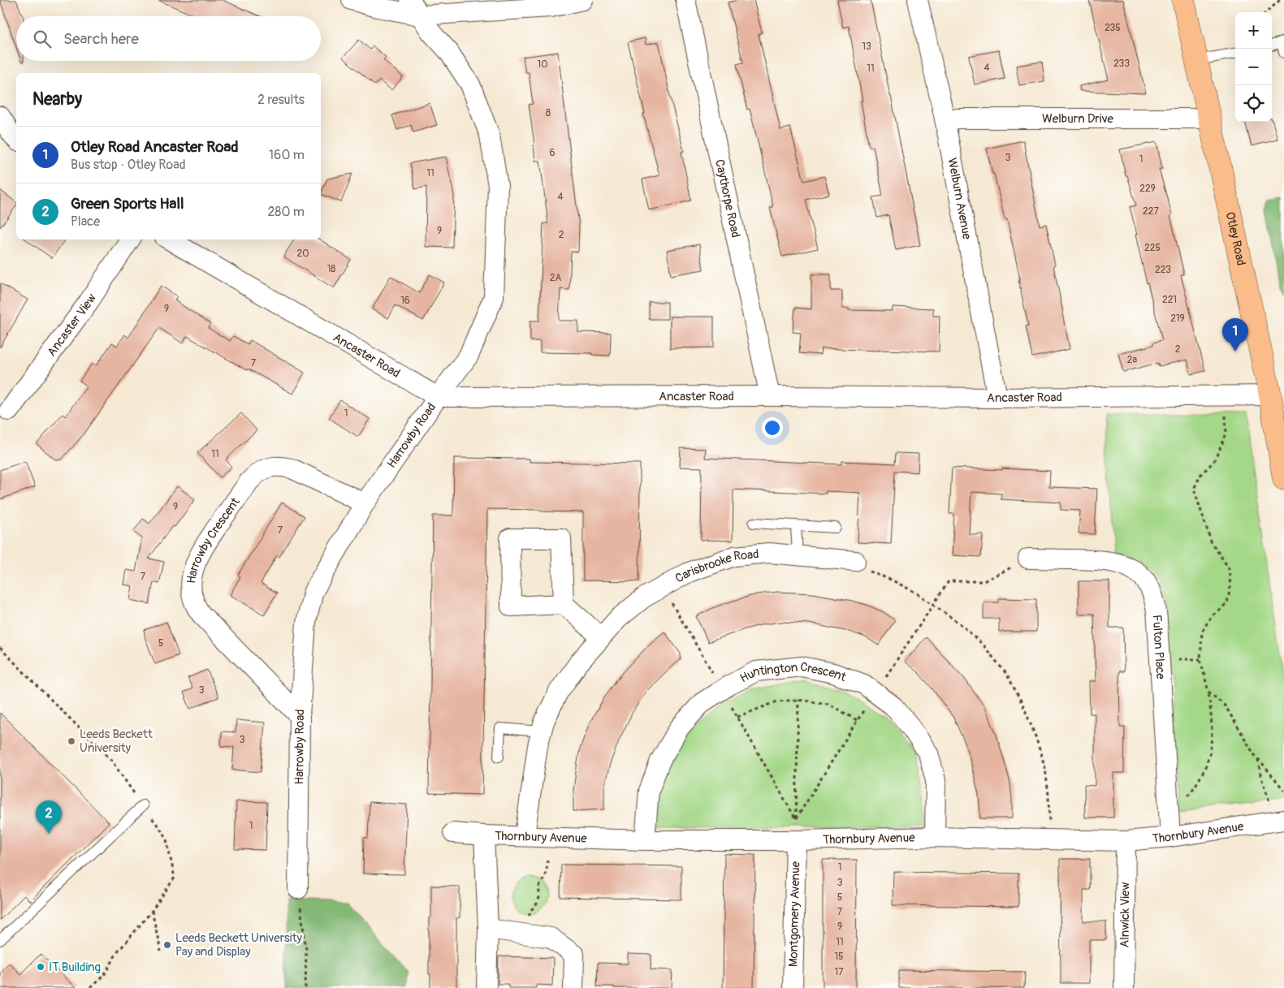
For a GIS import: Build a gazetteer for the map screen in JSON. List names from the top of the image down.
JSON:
{
  "streets": {
    "highway": ["Otley Road"],
    "street": [
      "Welburn Drive",
      "Caythorpe Road",
      "Welburn Avenue",
      "Ancaster View",
      "Ancaster Road",
      "Harrowby Road",
      "Harrowby Crescent",
      "Carisbrooke Road",
      "Fulton Place",
      "Huntington Crescent",
      "Thornbury Avenue",
      "Montgomery Avenue",
      "Alnwick View"
    ]
  },
  "crossings": [
    ["Welburn Drive", "Welburn Avenue"],
    ["Welburn Drive", "Otley Road"],
    ["Caythorpe Road", "Ancaster Road"],
    ["Welburn Avenue", "Ancaster Road"],
    ["Otley Road", "Ancaster Road"],
    ["Ancaster Road", "Harrowby Road"],
    ["Harrowby Road", "Harrowby Crescent"],
    ["Carisbrooke Road", "Thornbury Avenue"],
    ["Fulton Place", "Thornbury Avenue"],
    ["Huntington Crescent", "Thornbury Avenue"],
    ["Thornbury Avenue", "Montgomery Avenue"],
    ["Thornbury Avenue", "Alnwick View"]
  ],
  "places": ["Leeds Beckett University", "Leeds Beckett University Pay and Display", "IT Building"],
  "house_numbers": [
    "235",
    "13",
    "233",
    "10",
    "4",
    "11",
    "8",
    "6",
    "3",
    "1",
    "11",
    "229",
    "4",
    "227",
    "9",
    "2",
    "225",
    "20",
    "18",
    "223",
    "2A",
    "221",
    "16",
    "9",
    "219",
    "2",
    "2a",
    "7",
    "1",
    "11",
    "9",
    "7",
    "7",
    "5",
    "3",
    "3",
    "1",
    "1",
    "3",
    "5",
    "7",
    "9",
    "11",
    "15",
    "17"
  ],
  "page": {
    "map_buttons": ["+", "−"],
    "search": "Search here",
    "heading": ["Nearby", "2 results"],
    "list": [
      {
        "mark": "1",
        "name": "Otley Road Ancaster Road",
        "note": "Bus stop · Otley Road",
        "value": "160 m"
      },
      {
        "mark": "2",
        "name": "Green Sports Hall",
        "note": "Place",
        "value": "280 m"
      }
    ],
    "pins": ["1", "2"]
  }
}
